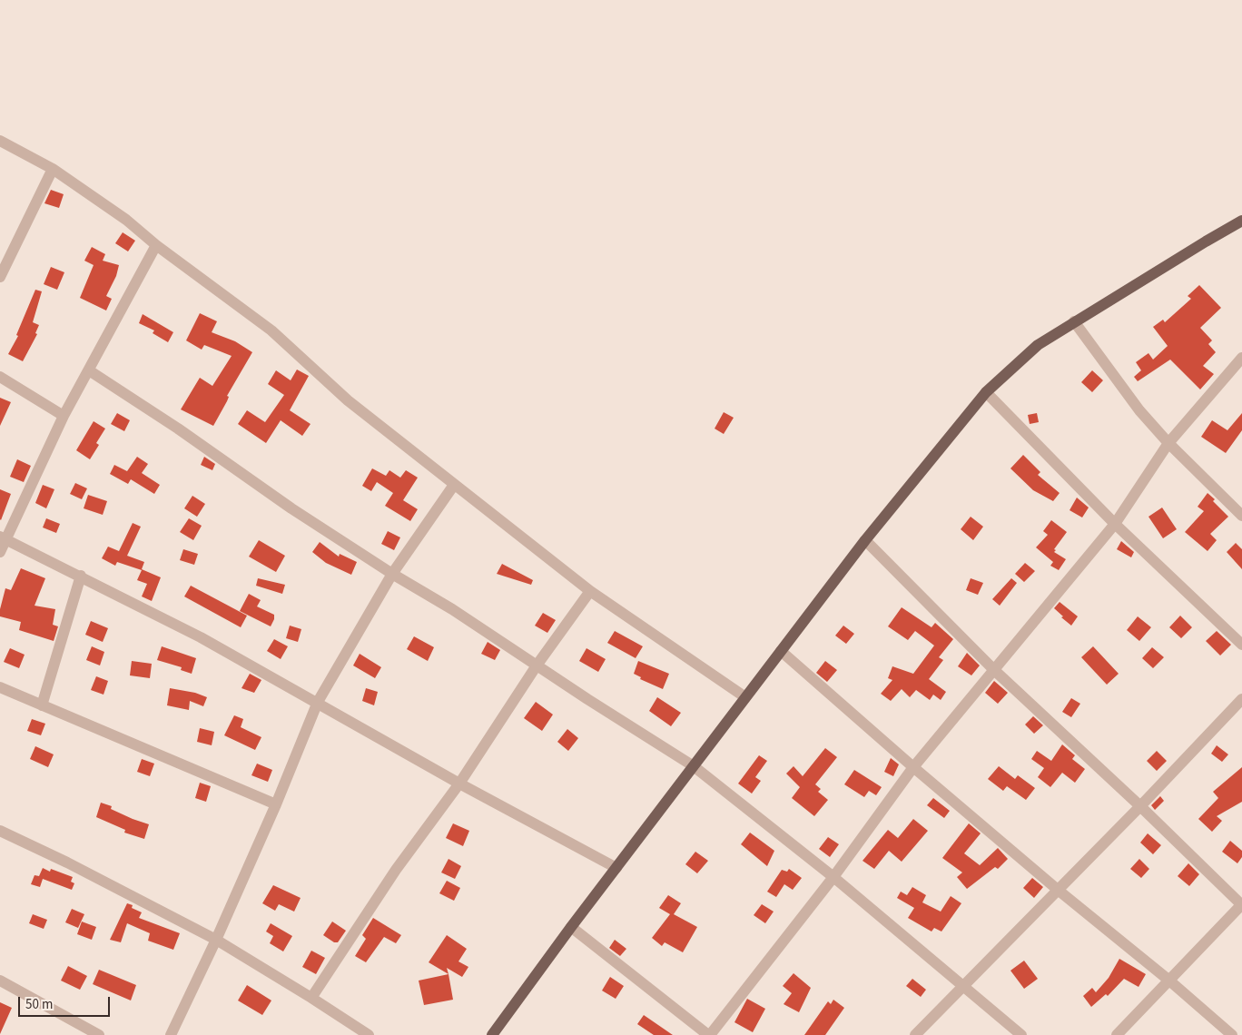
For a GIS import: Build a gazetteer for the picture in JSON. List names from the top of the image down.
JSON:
{
  "scale_bar": "50 m"
}
